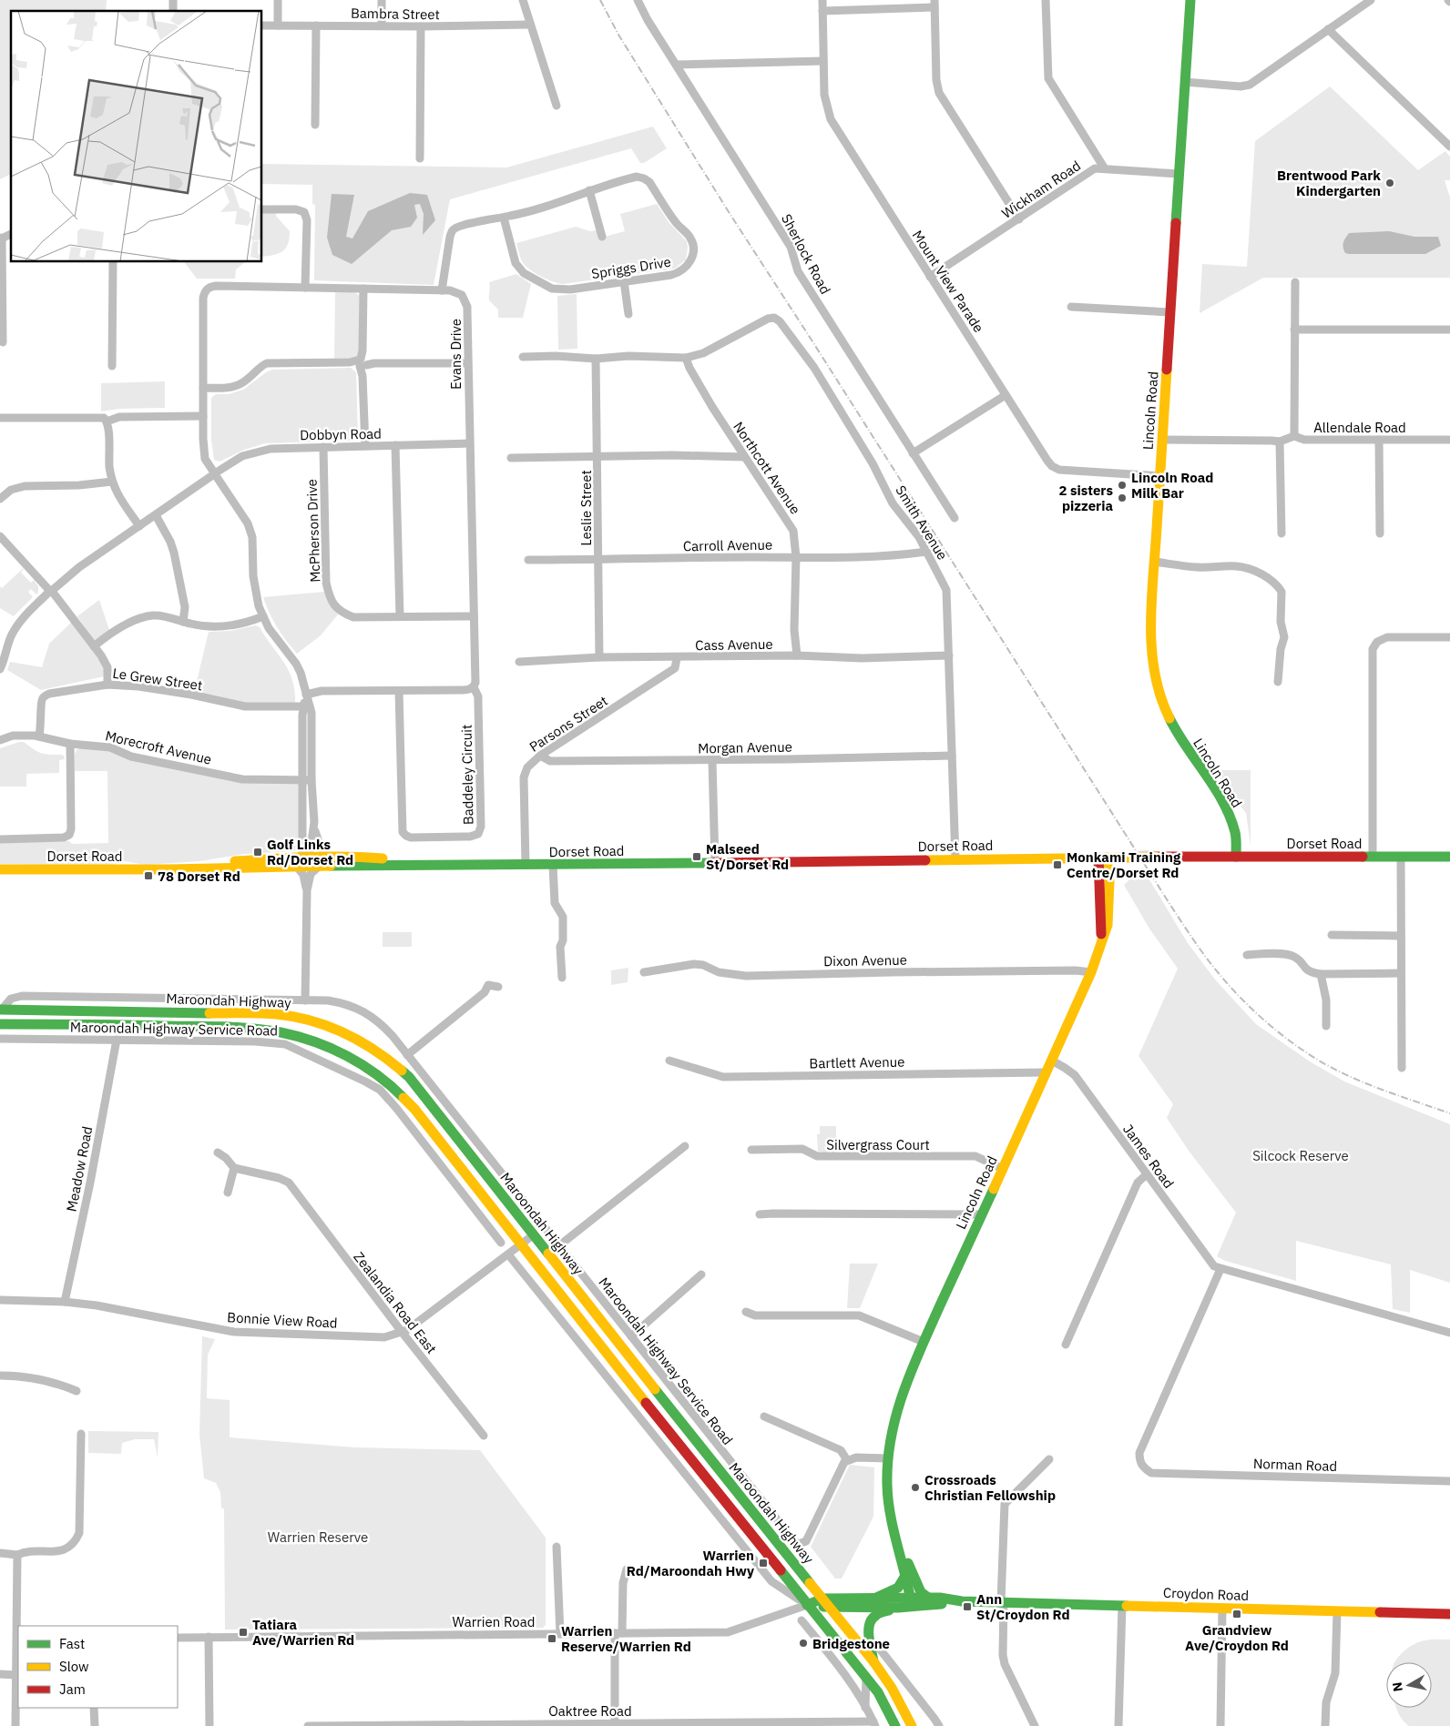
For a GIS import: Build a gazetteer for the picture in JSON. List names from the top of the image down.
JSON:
{
  "streets": {
    "main road": [
      "Lincoln Road",
      "Dorset Road",
      "Maroondah Highway",
      "Croydon Road"
    ],
    "street": [
      "Bambra Street",
      "Wickham Road",
      "Sherlock Road",
      "Spriggs Drive",
      "Mount View Parade",
      "Evans Drive",
      "Allendale Road",
      "Dobbyn Road",
      "Northcott Avenue",
      "Leslie Street",
      "Smith Avenue",
      "McPherson Drive",
      "Carroll Avenue",
      "Cass Avenue",
      "Le Grew Street",
      "Parsons Street",
      "Morecroft Avenue",
      "Morgan Avenue",
      "Baddeley Circuit",
      "Dixon Avenue",
      "Maroondah Highway Service Road",
      "Bartlett Avenue",
      "Silvergrass Court",
      "James Road",
      "Meadow Road",
      "Zealandia Road East",
      "Bonnie View Road",
      "Norman Road",
      "Warrien Road",
      "Oaktree Road"
    ]
  },
  "crossings": [
    ["Wickham Road", "Mount View Parade"],
    ["Wickham Road", "Lincoln Road"],
    ["Spriggs Drive", "Evans Drive"],
    ["Mount View Parade", "Lincoln Road"],
    ["Evans Drive", "Dobbyn Road"],
    ["Evans Drive", "McPherson Drive"],
    ["Evans Drive", "Baddeley Circuit"],
    ["Lincoln Road", "Allendale Road"],
    ["Lincoln Road", "Dorset Road"],
    ["Lincoln Road", "Dixon Avenue"],
    ["Lincoln Road", "Bartlett Avenue"],
    ["Lincoln Road", "Silvergrass Court"],
    ["Lincoln Road", "James Road"],
    ["Lincoln Road", "Croydon Road"],
    ["Dobbyn Road", "McPherson Drive"],
    ["Northcott Avenue", "Smith Avenue"],
    ["Northcott Avenue", "Carroll Avenue"],
    ["Northcott Avenue", "Cass Avenue"],
    ["Leslie Street", "Carroll Avenue"],
    ["Leslie Street", "Cass Avenue"],
    ["Smith Avenue", "Carroll Avenue"],
    ["Smith Avenue", "Cass Avenue"],
    ["Smith Avenue", "Morgan Avenue"],
    ["Smith Avenue", "Dorset Road"],
    ["Cass Avenue", "Parsons Street"],
    ["Le Grew Street", "Morecroft Avenue"],
    ["Parsons Street", "Morgan Avenue"],
    ["Parsons Street", "Dorset Road"],
    ["Maroondah Highway", "Maroondah Highway Service Road"],
    ["Maroondah Highway", "Bonnie View Road"],
    ["Maroondah Highway", "Croydon Road"],
    ["Maroondah Highway", "Warrien Road"],
    ["Maroondah Highway Service Road", "Meadow Road"],
    ["James Road", "Norman Road"],
    ["Meadow Road", "Bonnie View Road"],
    ["Zealandia Road East", "Bonnie View Road"],
    ["Croydon Road", "Warrien Road"]
  ],
  "parks": ["Silcock Reserve", "Warrien Reserve"],
  "places": {
    "other": [
      "Brentwood Park Kindergarten",
      "Lincoln Road Milk Bar",
      "2 sisters pizzeria",
      "Crossroads Christian Fellowship",
      "Bridgestone"
    ],
    "transit": [
      "Golf Links Rd/Dorset Rd",
      "Malseed St/Dorset Rd",
      "Monkami Training Centre/Dorset Rd",
      "78 Dorset Rd",
      "Warrien Rd/Maroondah Hwy",
      "Ann St/Croydon Rd",
      "Grandview Ave/Croydon Rd",
      "Tatiara Ave/Warrien Rd",
      "Warrien Reserve/Warrien Rd"
    ]
  },
  "legend": ["Fast", "Slow", "Jam"],
  "north": "left"
}
